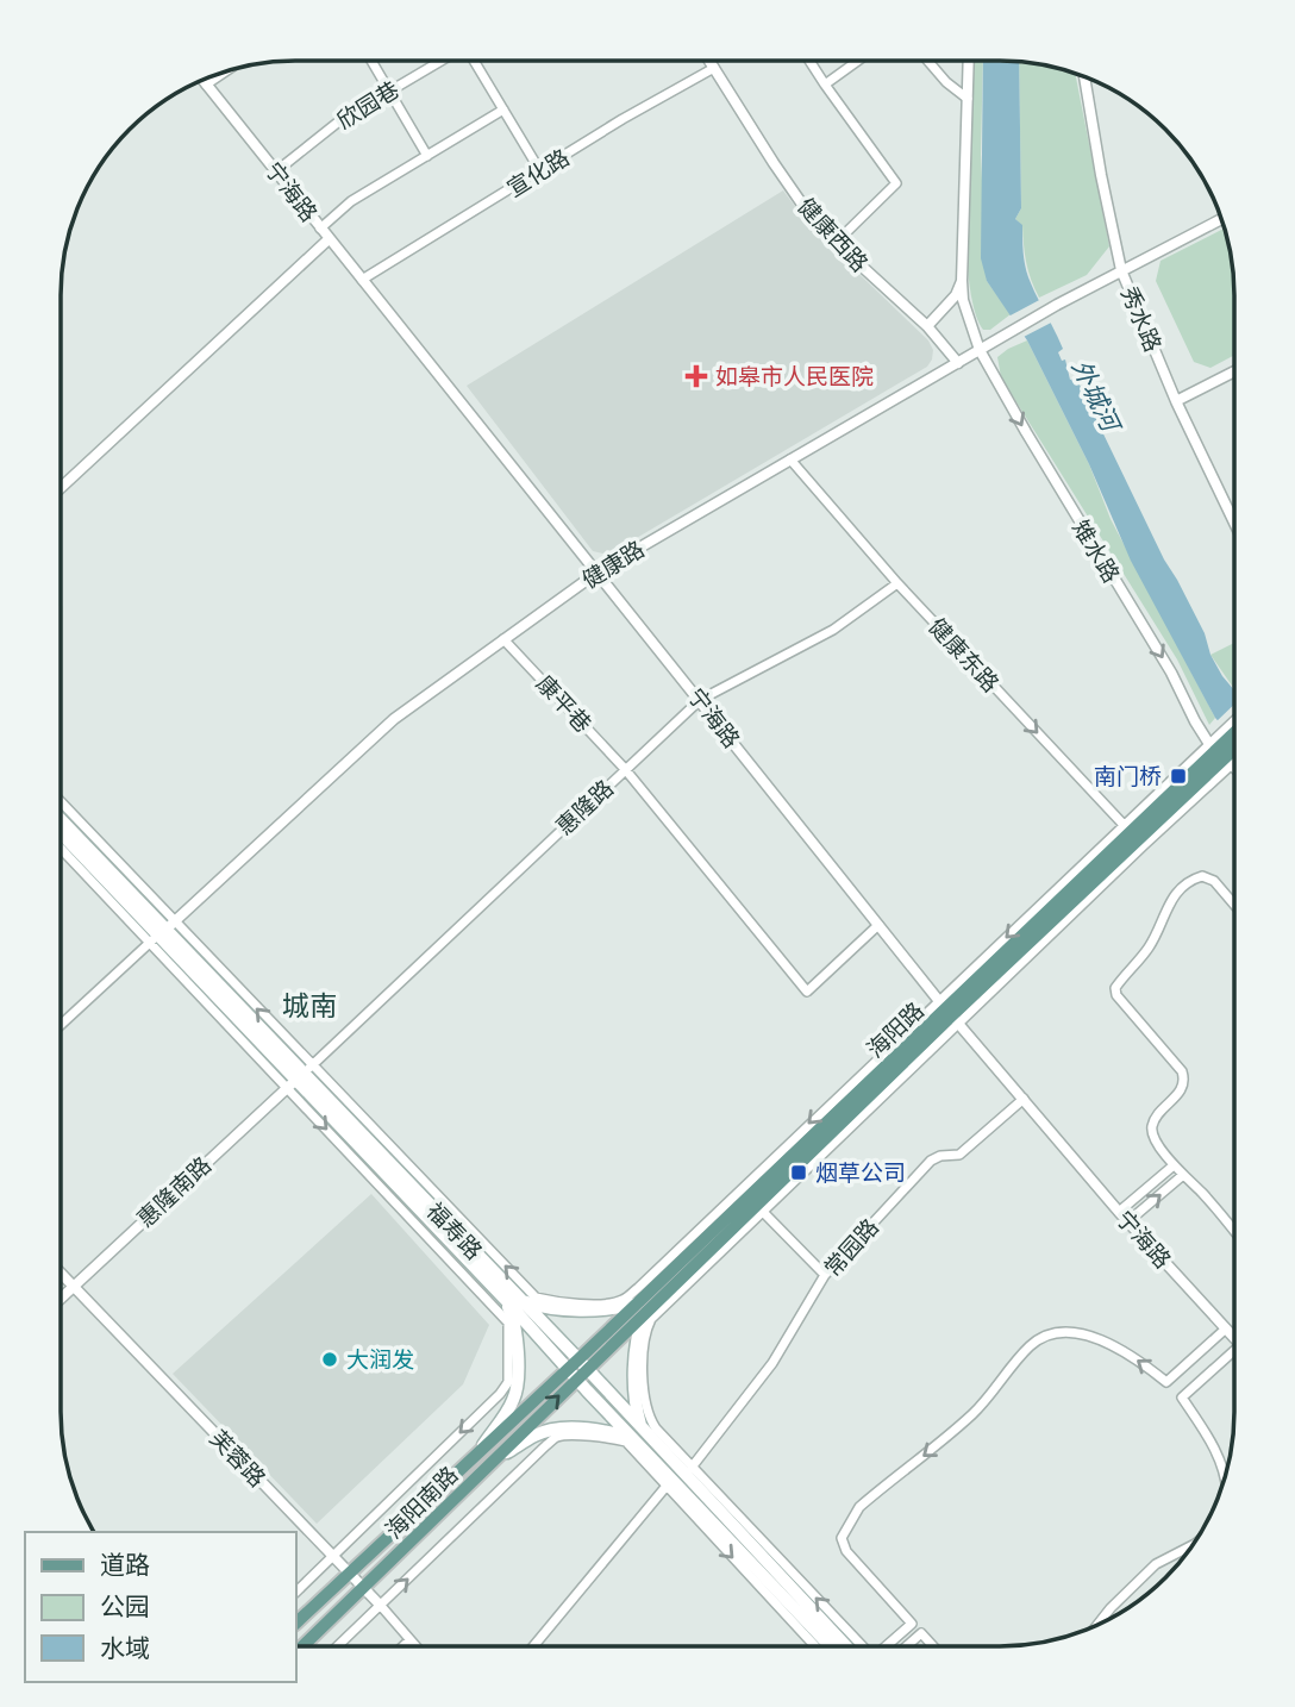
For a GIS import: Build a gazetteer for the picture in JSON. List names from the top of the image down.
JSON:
{
  "streets": {
    "main road": ["海阳路", "福寿路", "海阳南路"],
    "street": [
      "欣园巷",
      "宣化路",
      "宁海路",
      "健康西路",
      "秀水路",
      "雉水路",
      "健康路",
      "健康东路",
      "康平巷",
      "惠隆路",
      "惠隆南路",
      "常园路",
      "芙蓉路"
    ]
  },
  "crossings": [
    ["欣园巷", "宁海路"],
    ["宣化路", "宁海路"],
    ["宣化路", "健康西路"],
    ["宁海路", "健康路"],
    ["宁海路", "康平巷"],
    ["宁海路", "惠隆路"],
    ["宁海路", "海阳路"],
    ["宁海路", "常园路"],
    ["健康西路", "健康路"],
    ["秀水路", "健康路"],
    ["雉水路", "健康路"],
    ["雉水路", "海阳路"],
    ["健康路", "健康东路"],
    ["健康路", "康平巷"],
    ["健康路", "福寿路"],
    ["健康东路", "惠隆路"],
    ["健康东路", "海阳路"],
    ["康平巷", "惠隆路"],
    ["惠隆路", "惠隆南路"],
    ["惠隆路", "福寿路"],
    ["海阳路", "福寿路"],
    ["海阳路", "海阳南路"],
    ["惠隆南路", "福寿路"],
    ["惠隆南路", "芙蓉路"],
    ["福寿路", "常园路"],
    ["福寿路", "海阳南路"],
    ["芙蓉路", "海阳南路"]
  ],
  "one_way": ["雉水路", "健康东路"],
  "districts": ["城南"],
  "water": ["外城河"],
  "places": {
    "health": ["如皋市人民医院"],
    "transit": ["南门桥", "烟草公司"],
    "other": ["大润发"]
  },
  "legend": ["道路", "公园", "水域"]
}
